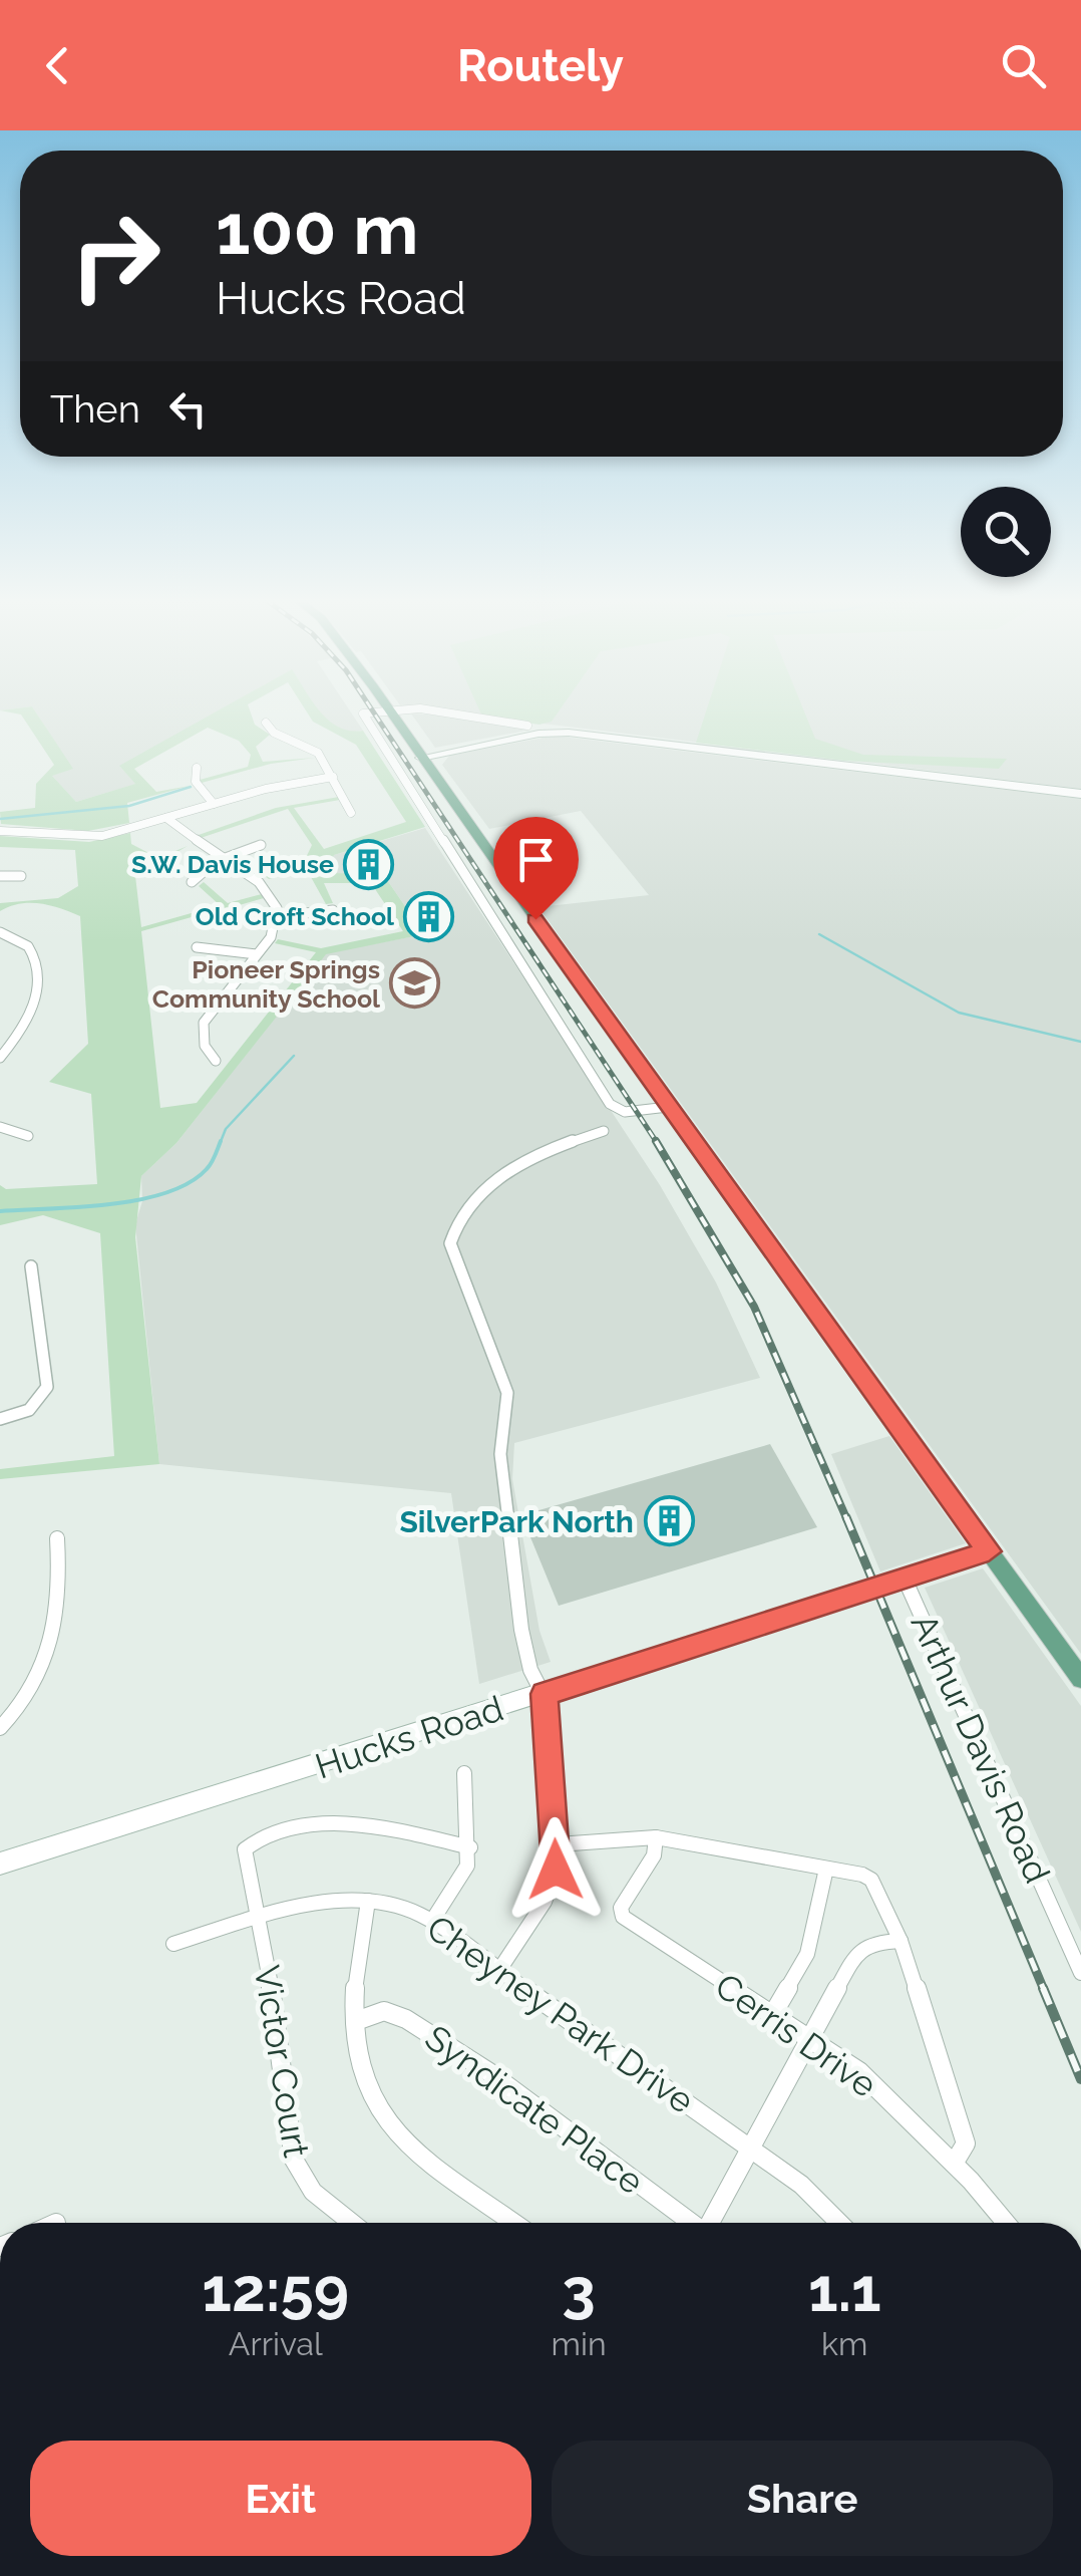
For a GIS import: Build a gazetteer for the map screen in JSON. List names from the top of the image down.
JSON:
{
  "streets": {
    "main road": ["Hucks Road"],
    "street": [
      "Arthur Davis Road",
      "Cheyney Park Drive",
      "Cerris Drive",
      "Victor Court",
      "Syndicate Place"
    ]
  },
  "crossings": [
    ["Hucks Road", "Arthur Davis Road"],
    ["Cheyney Park Drive", "Victor Court"]
  ],
  "places": {
    "building": ["S.W. Davis House", "Old Croft School", "SilverPark North"],
    "school or university": ["Pioneer Springs Community School"]
  },
  "page": {
    "header": "Routely",
    "turn": ["100 m", "Hucks Road"],
    "then": "Then",
    "eta": [
      "12:59",
      "Arrival",
      "3",
      "min",
      "1.1",
      "km"
    ],
    "buttons": ["Exit", "Share"]
  }
}
